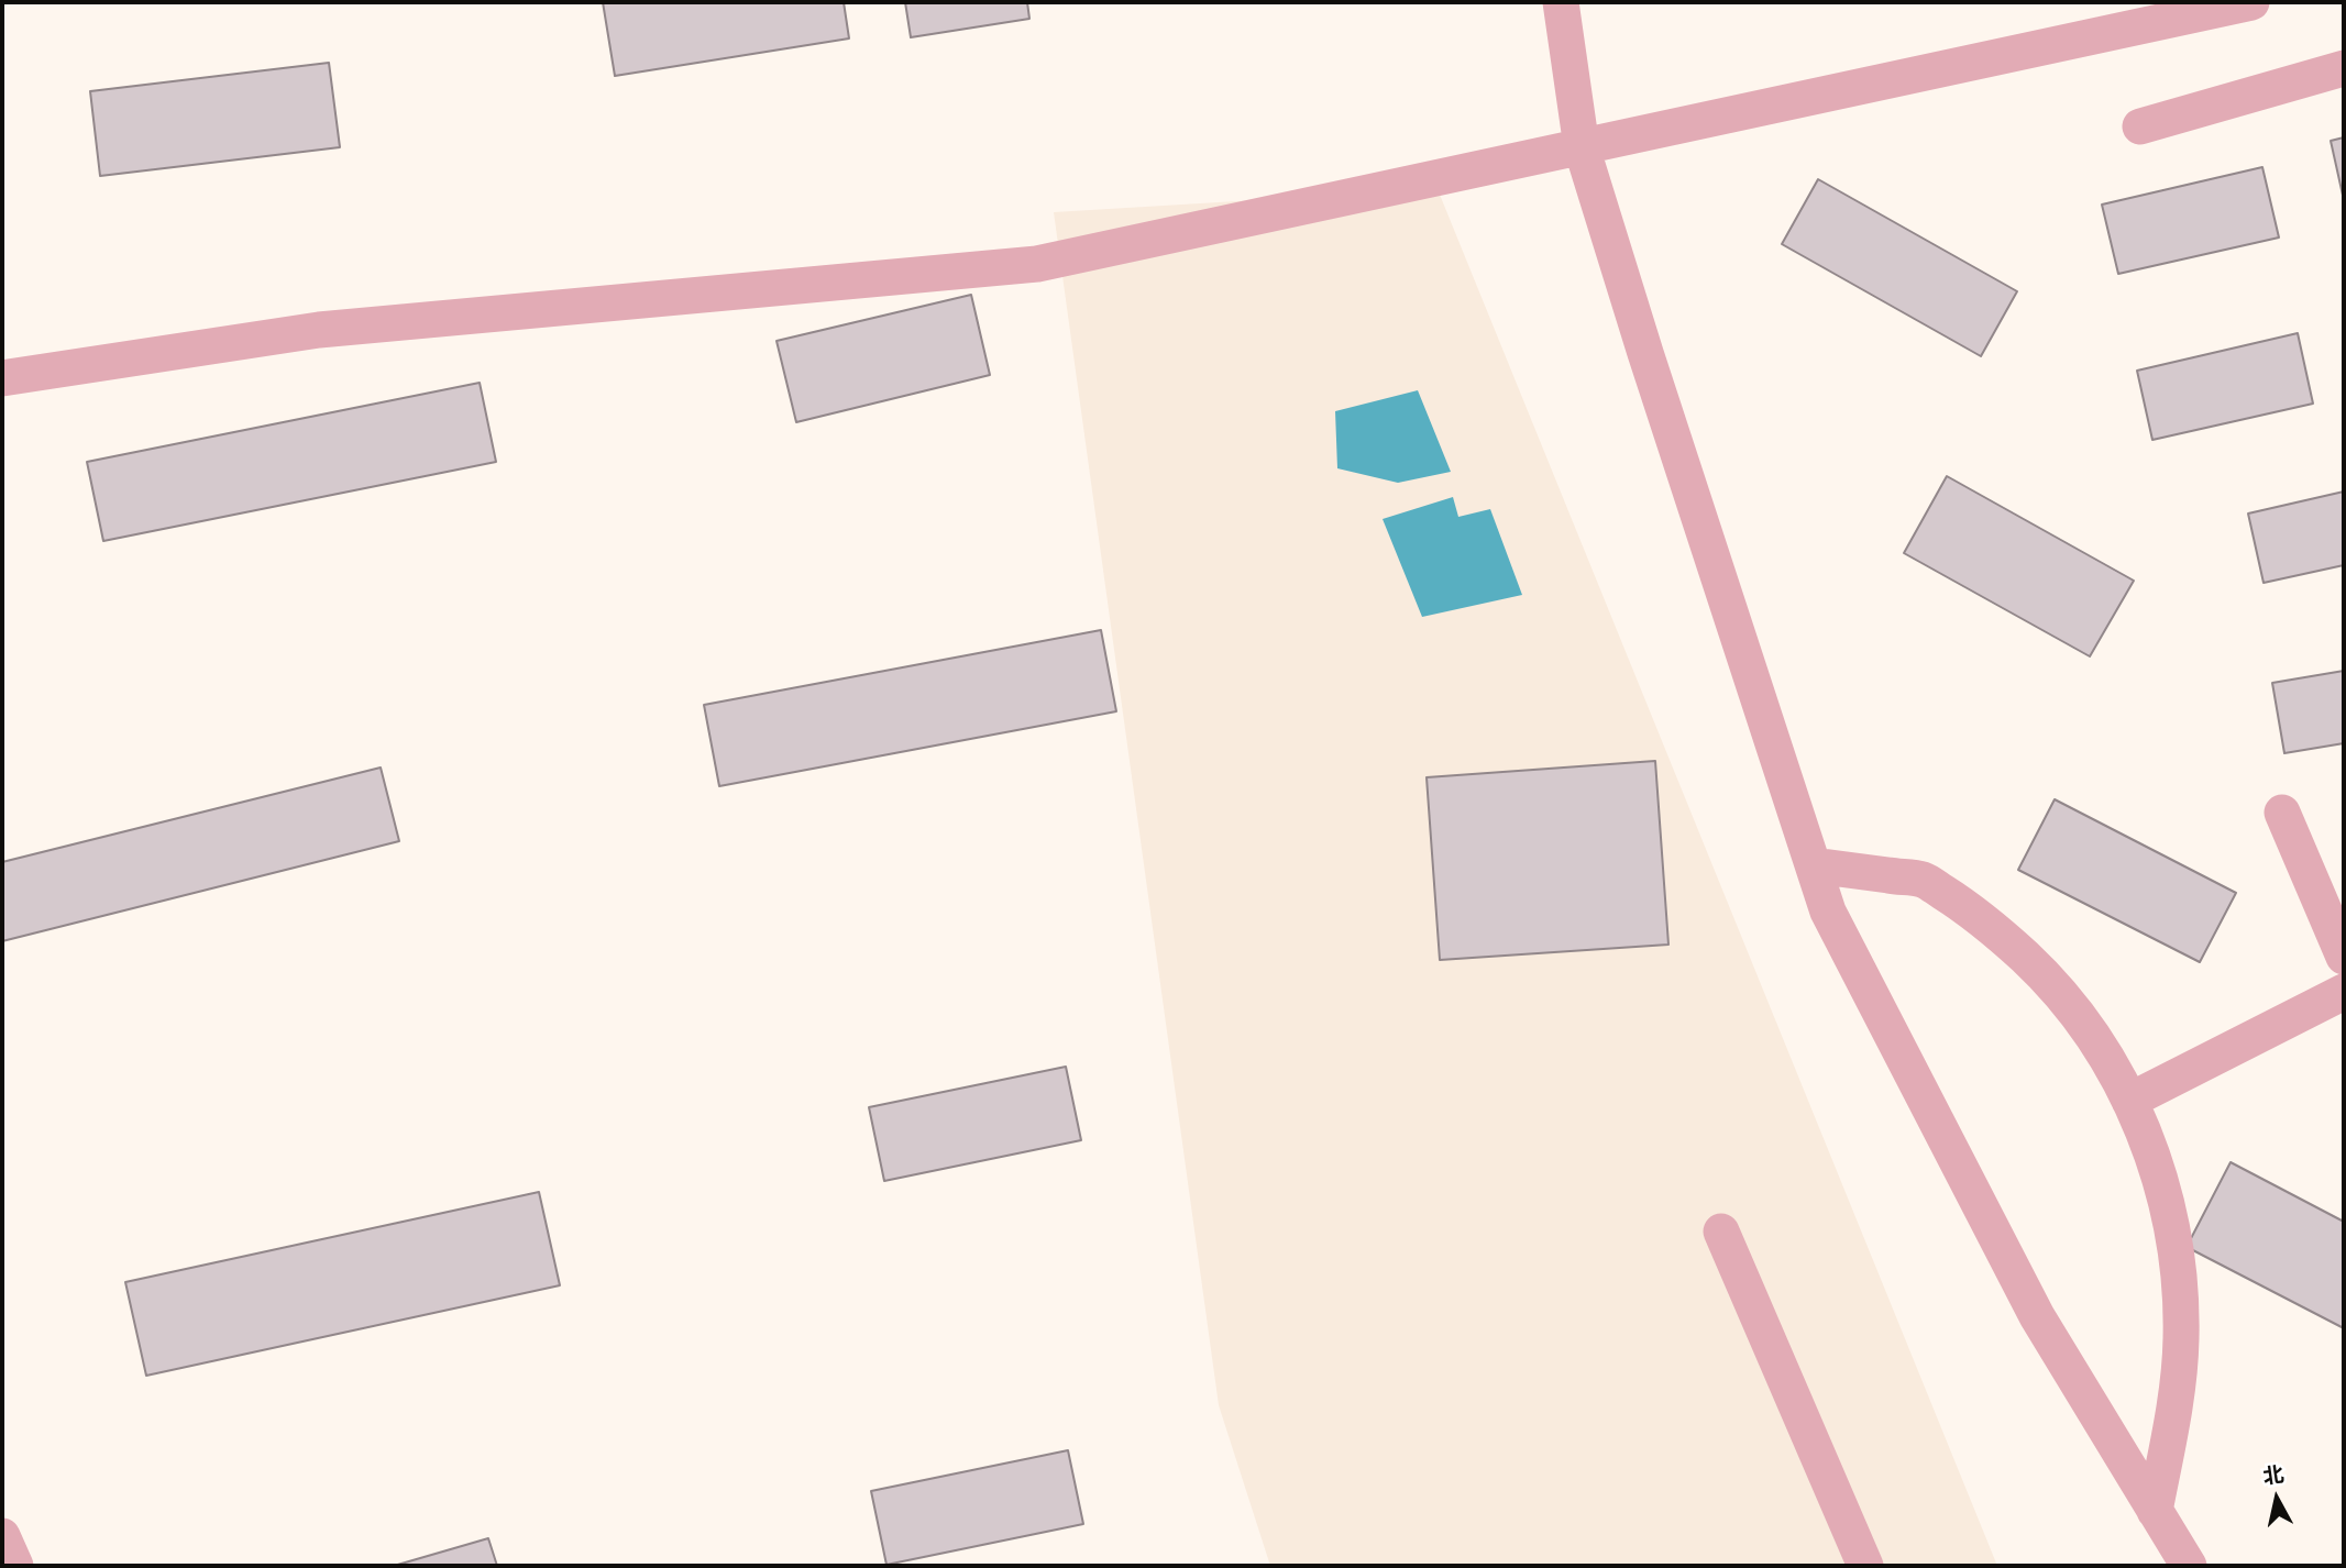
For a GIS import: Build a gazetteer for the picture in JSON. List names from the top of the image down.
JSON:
{
  "north": "top"
}
